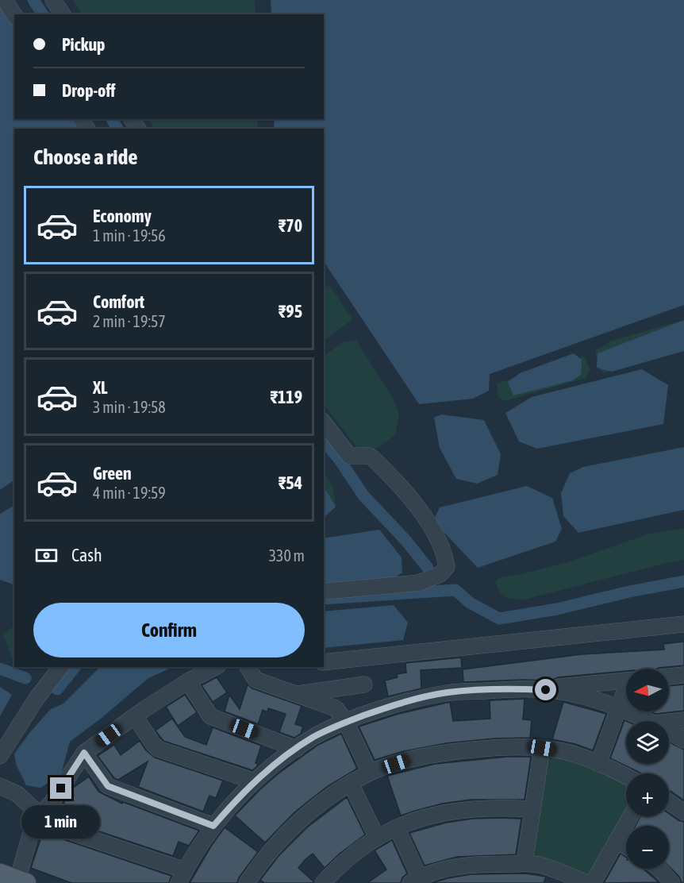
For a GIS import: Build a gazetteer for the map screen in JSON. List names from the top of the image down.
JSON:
{
  "north": "left",
  "page": {
    "banner": ["Pickup", "Drop-off"],
    "heading": "Choose a ride",
    "list": [
      {
        "name": "Economy",
        "note": "1 min · 19:56",
        "value": "₹70"
      },
      {
        "name": "Comfort",
        "note": "2 min · 19:57",
        "value": "₹95"
      },
      {
        "name": "XL",
        "note": "3 min · 19:58",
        "value": "₹119"
      },
      {
        "name": "Green",
        "note": "4 min · 19:59",
        "value": "₹54"
      }
    ],
    "pay": ["Cash", "330 m"],
    "buttons": "Confirm",
    "map_buttons": ["+", "−"],
    "bubble": "1 min"
  }
}
